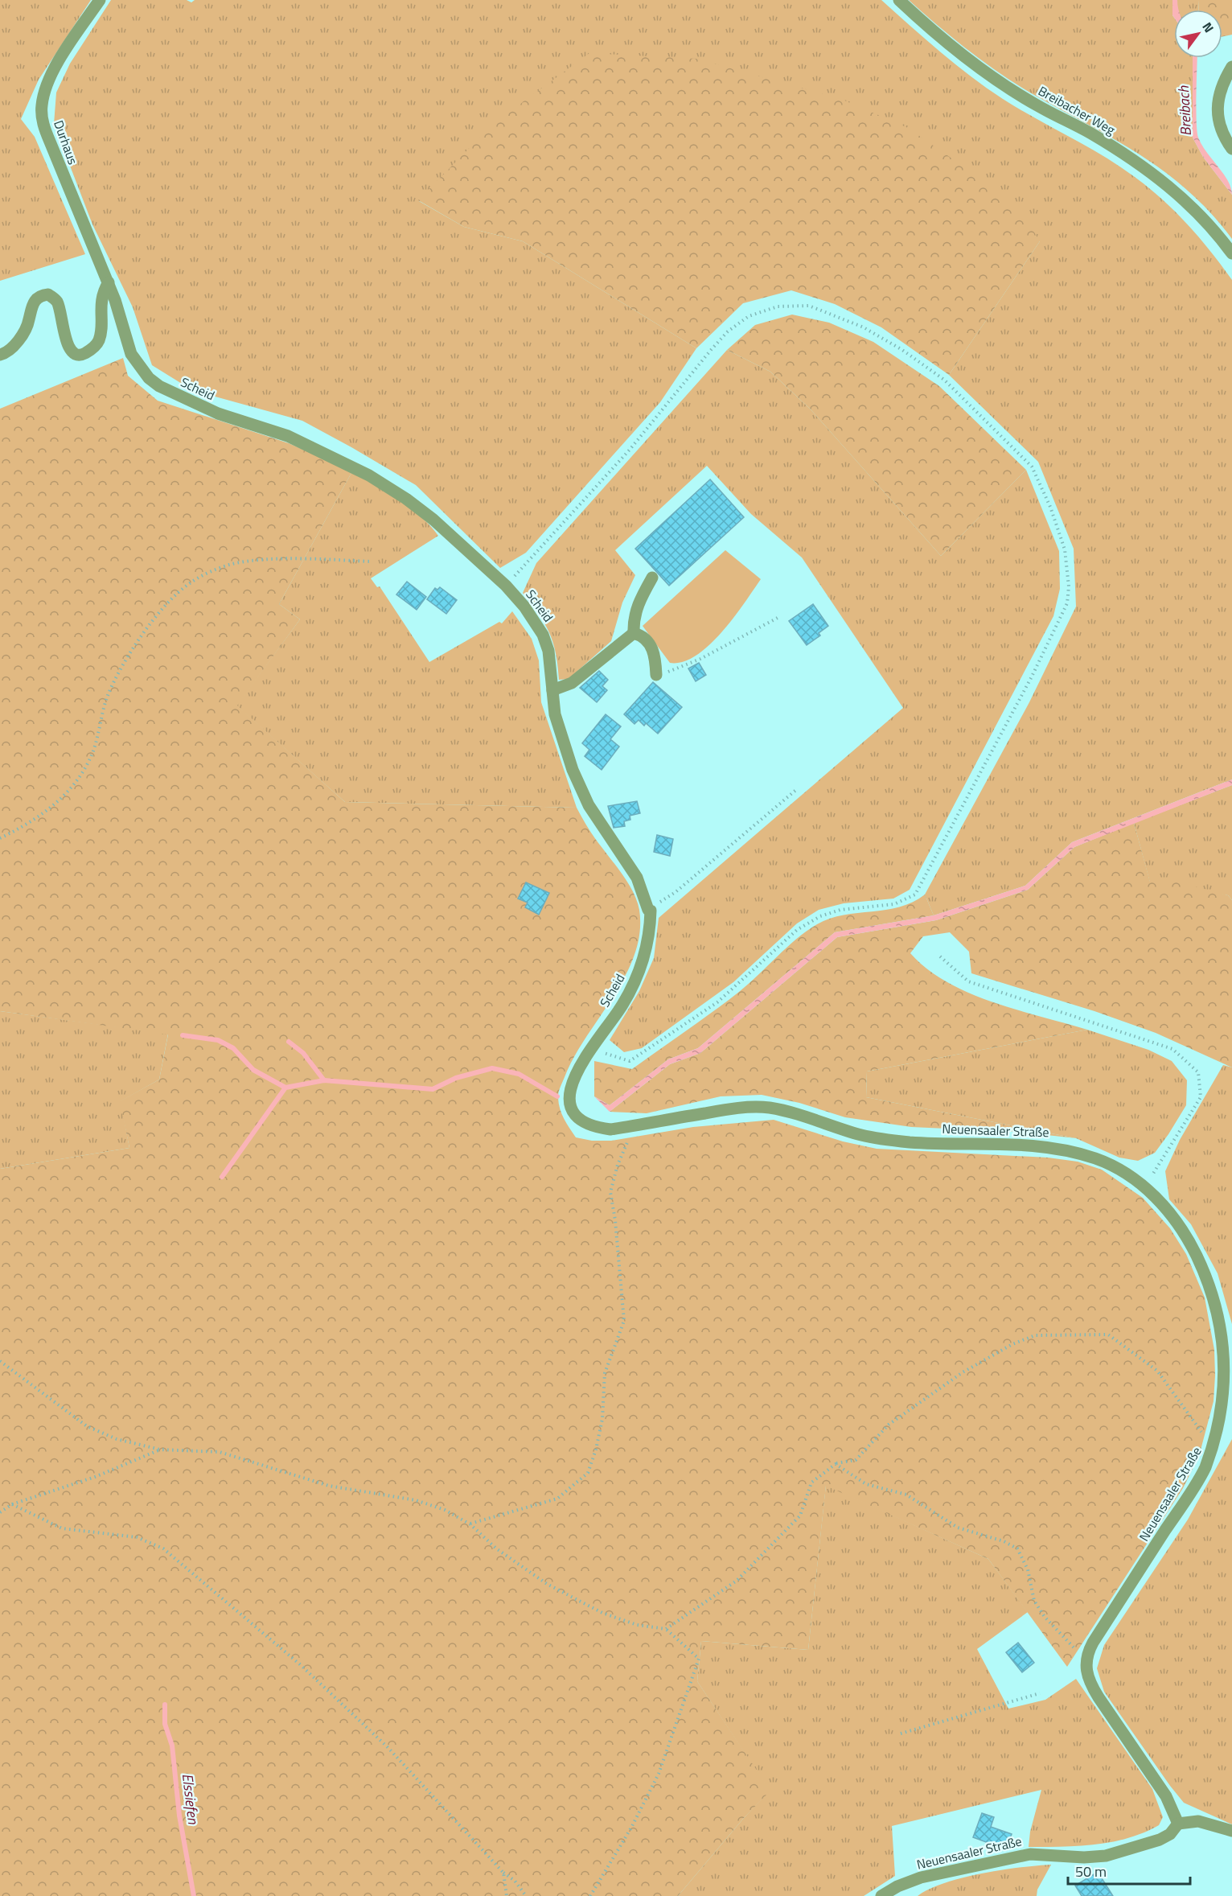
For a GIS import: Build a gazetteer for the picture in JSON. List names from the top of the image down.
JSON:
{
  "streets": {
    "street": [
      "Breibacher Weg",
      "Durhaus",
      "Scheid",
      "Neuensaaler Straße"
    ]
  },
  "crossings": [
    ["Durhaus", "Scheid"],
    ["Scheid", "Neuensaaler Straße"]
  ],
  "water": ["Breibach", "Elssiefen"],
  "scale_bar": "50 m",
  "north": "top right"
}
